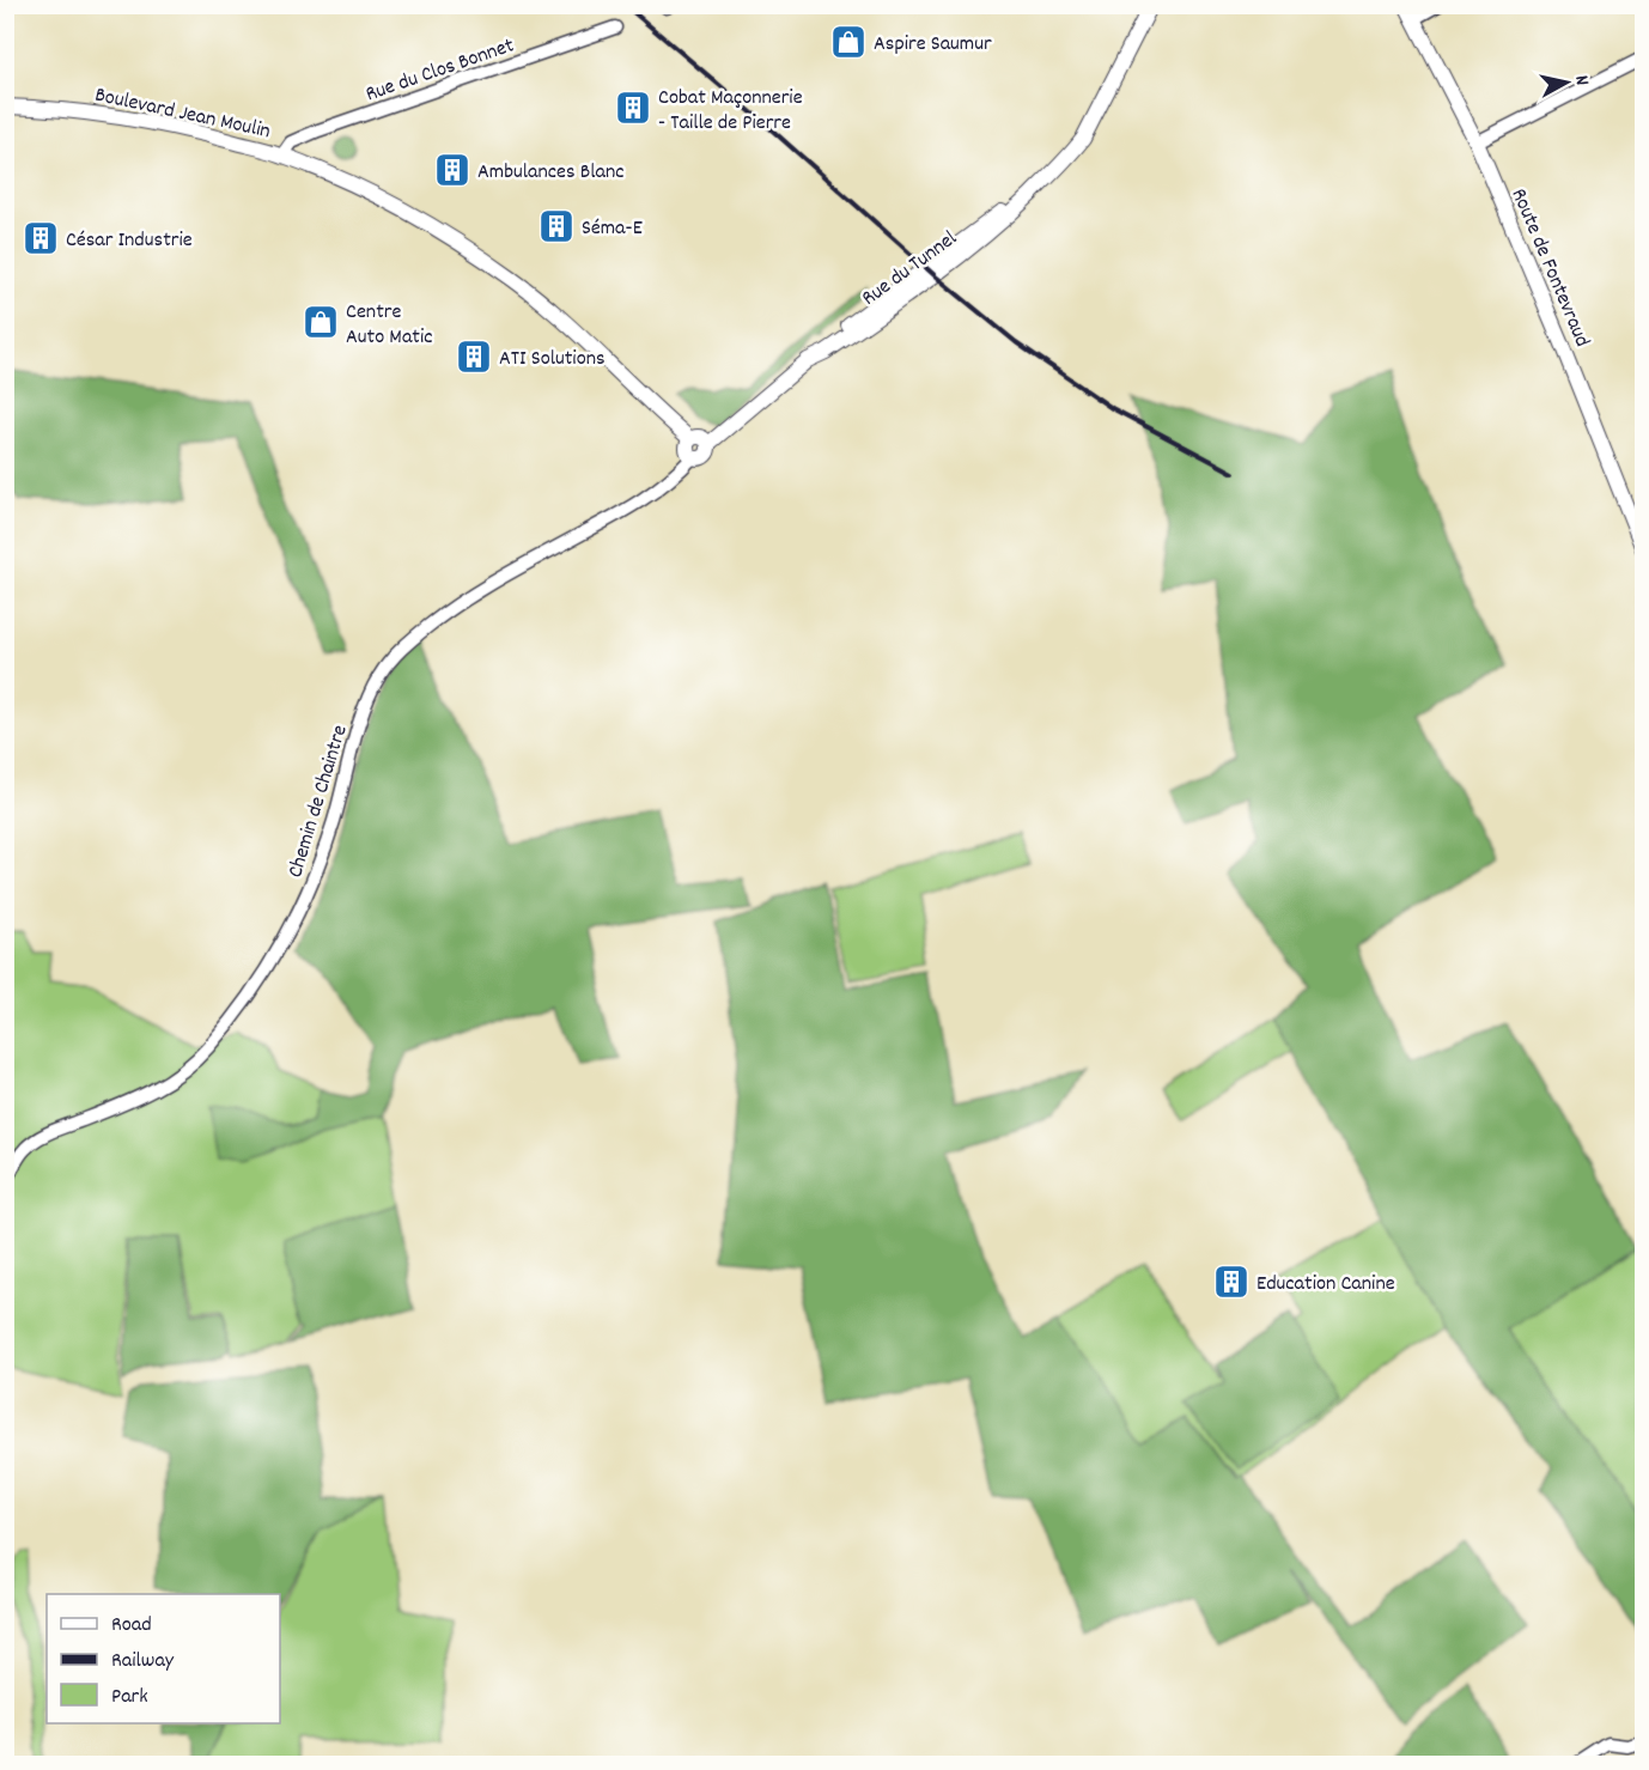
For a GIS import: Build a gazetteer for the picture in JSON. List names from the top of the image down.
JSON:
{
  "streets": {
    "street": [
      "Rue du Clos Bonnet",
      "Boulevard Jean Moulin",
      "Rue du Tunnel",
      "Route de Fontevraud",
      "Chemin de Chaintre"
    ]
  },
  "crossings": [
    ["Rue du Clos Bonnet", "Boulevard Jean Moulin"],
    ["Boulevard Jean Moulin", "Rue du Tunnel"],
    ["Boulevard Jean Moulin", "Chemin de Chaintre"],
    ["Rue du Tunnel", "Chemin de Chaintre"]
  ],
  "places": {
    "shop": ["Aspire Saumur", "Centre Auto Matic"],
    "building": [
      "Cobat Maçonnerie - Taille de Pierre",
      "Ambulances Blanc",
      "Séma-E",
      "César Industrie",
      "ATI Solutions",
      "Education Canine"
    ]
  },
  "legend": ["Road", "Railway", "Park"],
  "north": "right"
}
